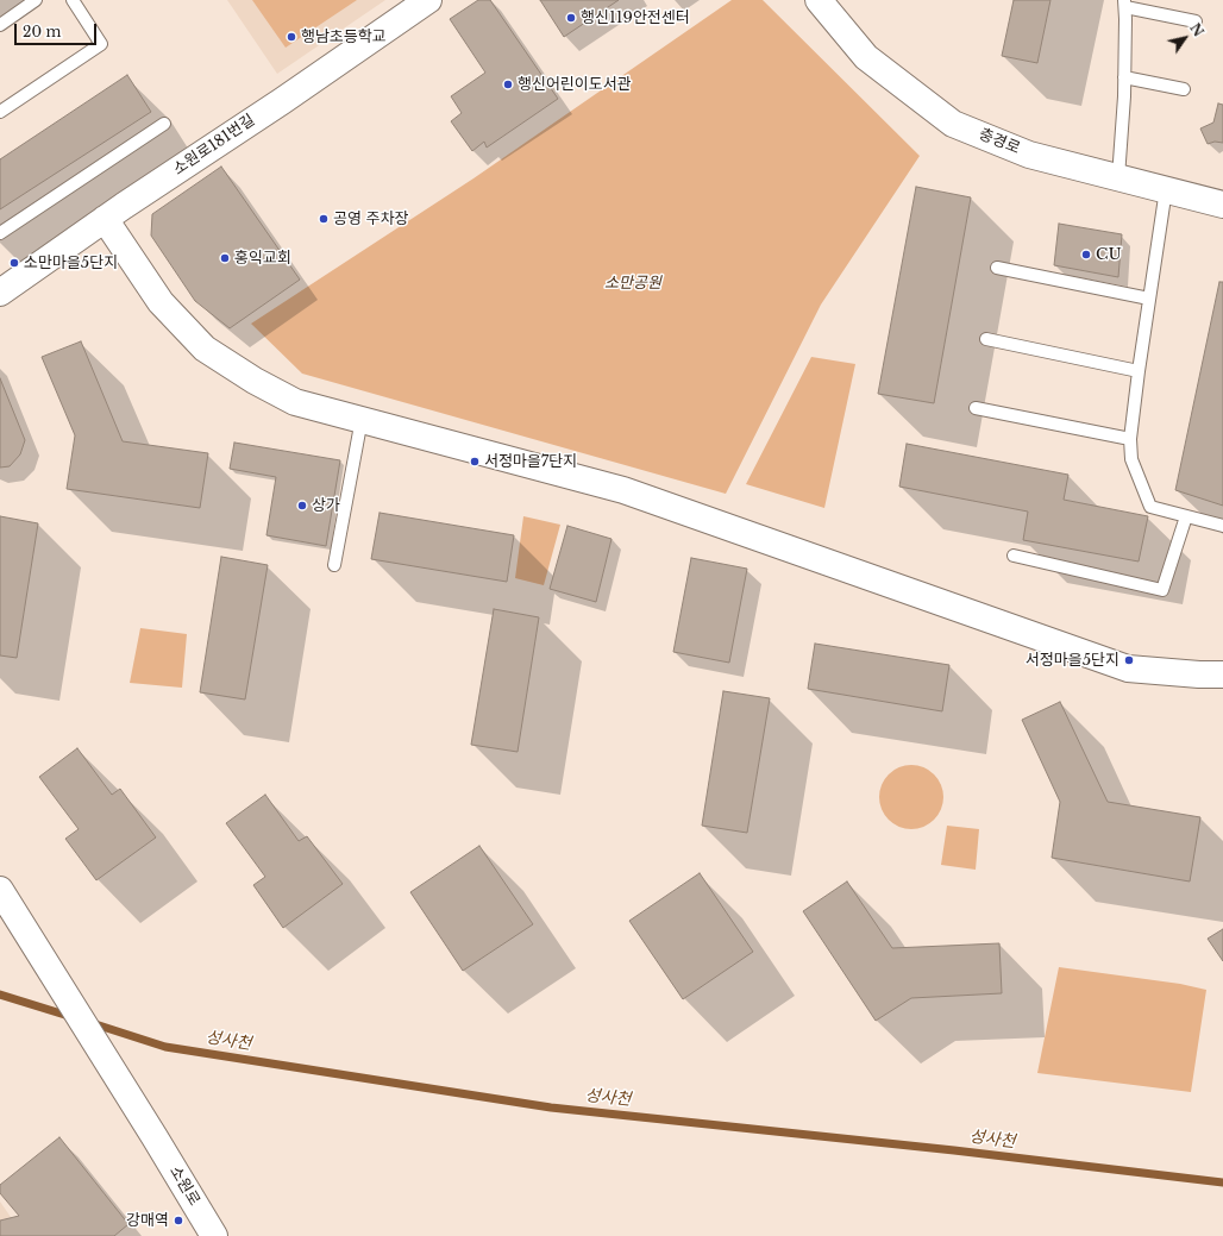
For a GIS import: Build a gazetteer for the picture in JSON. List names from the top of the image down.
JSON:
{
  "streets": {
    "street": ["충경로", "소원로181번길", "소원로"]
  },
  "water": ["성사천"],
  "parks": ["소만공원"],
  "places": [
    "행신119안전센터",
    "행남초등학교",
    "행신어린이도서관",
    "공영 주차장",
    "CU",
    "홍익교회",
    "소만마을5단지",
    "서정마을7단지",
    "상가",
    "서정마을5단지",
    "강매역"
  ],
  "scale_bar": "20 m",
  "north": "top right"
}
